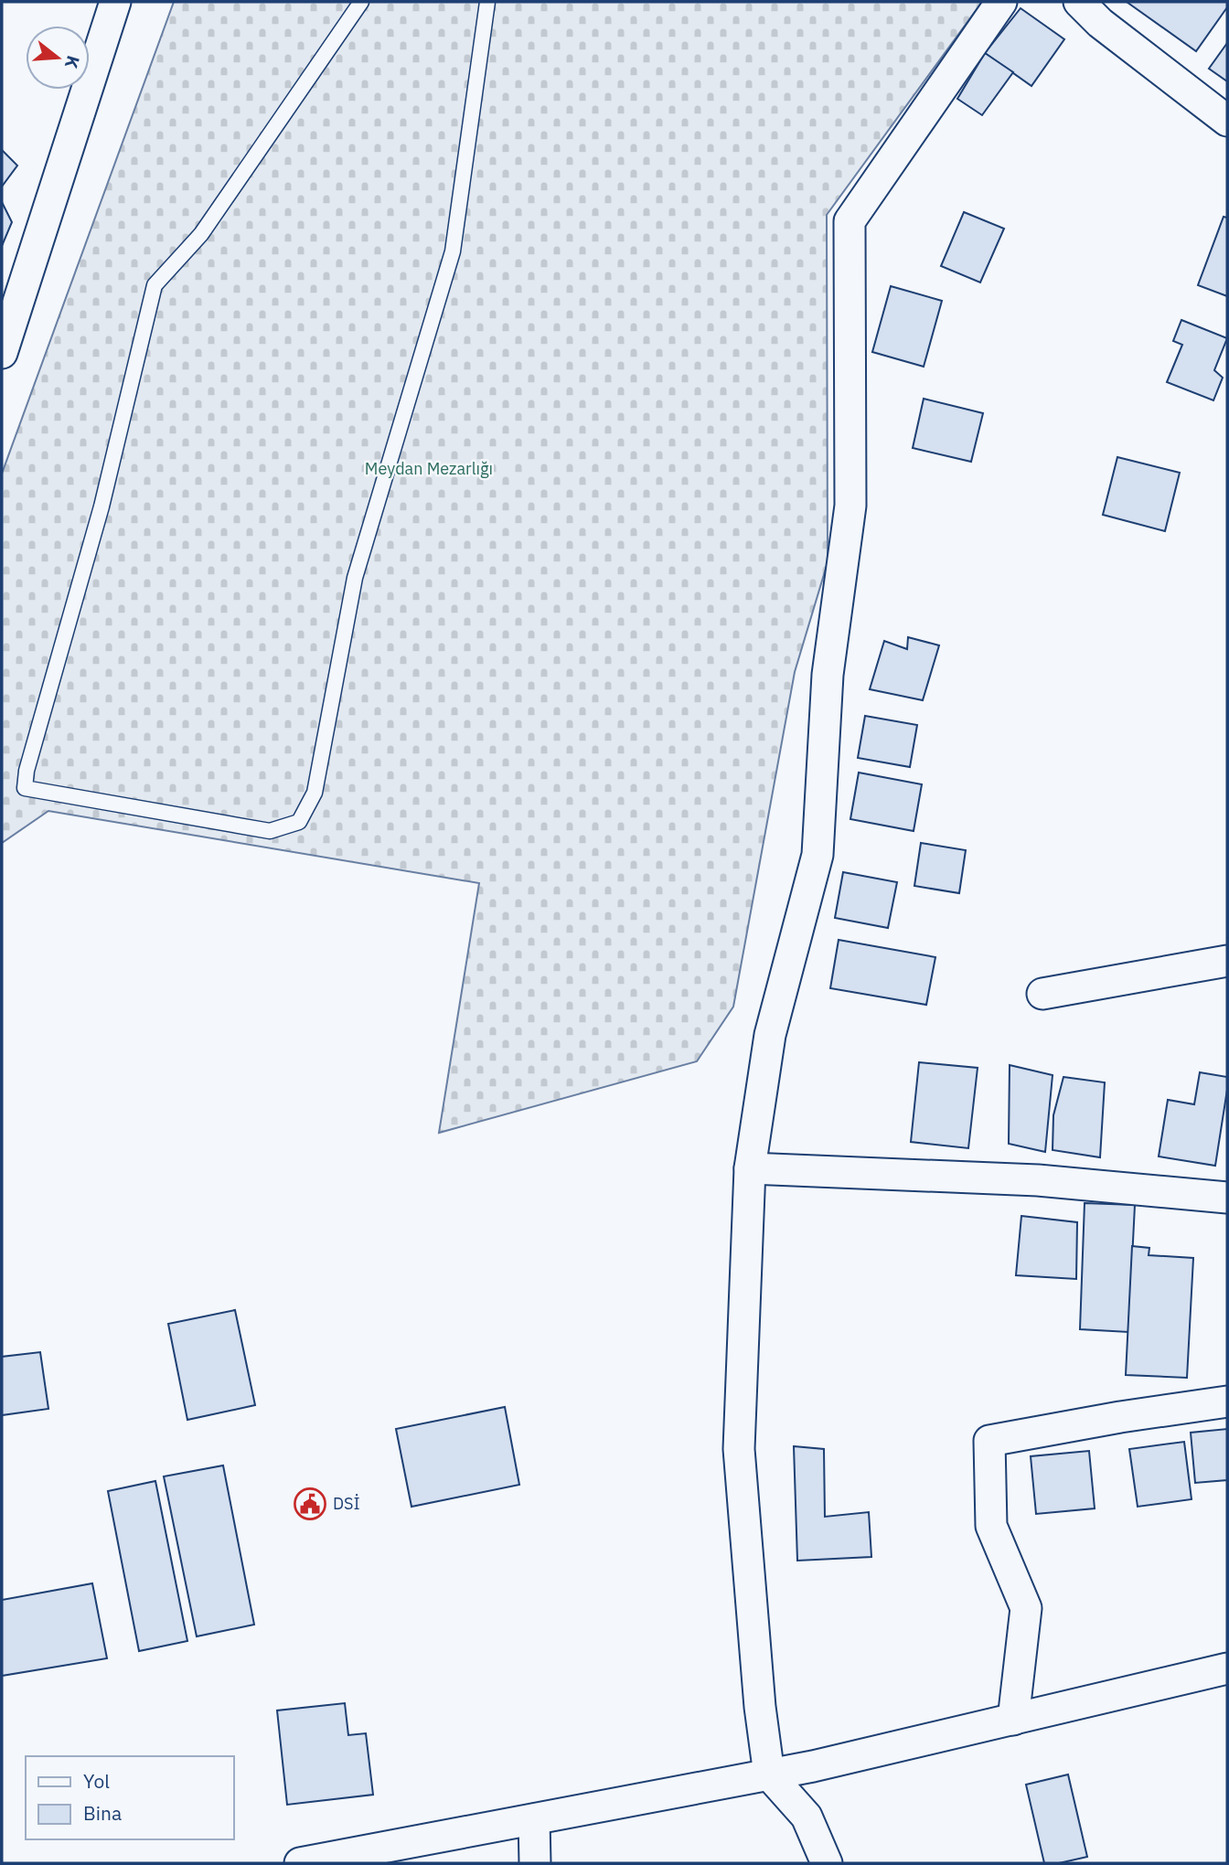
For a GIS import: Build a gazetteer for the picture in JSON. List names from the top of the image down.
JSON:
{
  "parks": ["Meydan Mezarlığı"],
  "places": {
    "public building": ["DSİ"]
  },
  "legend": ["Yol", "Bina"],
  "north": "right"
}
